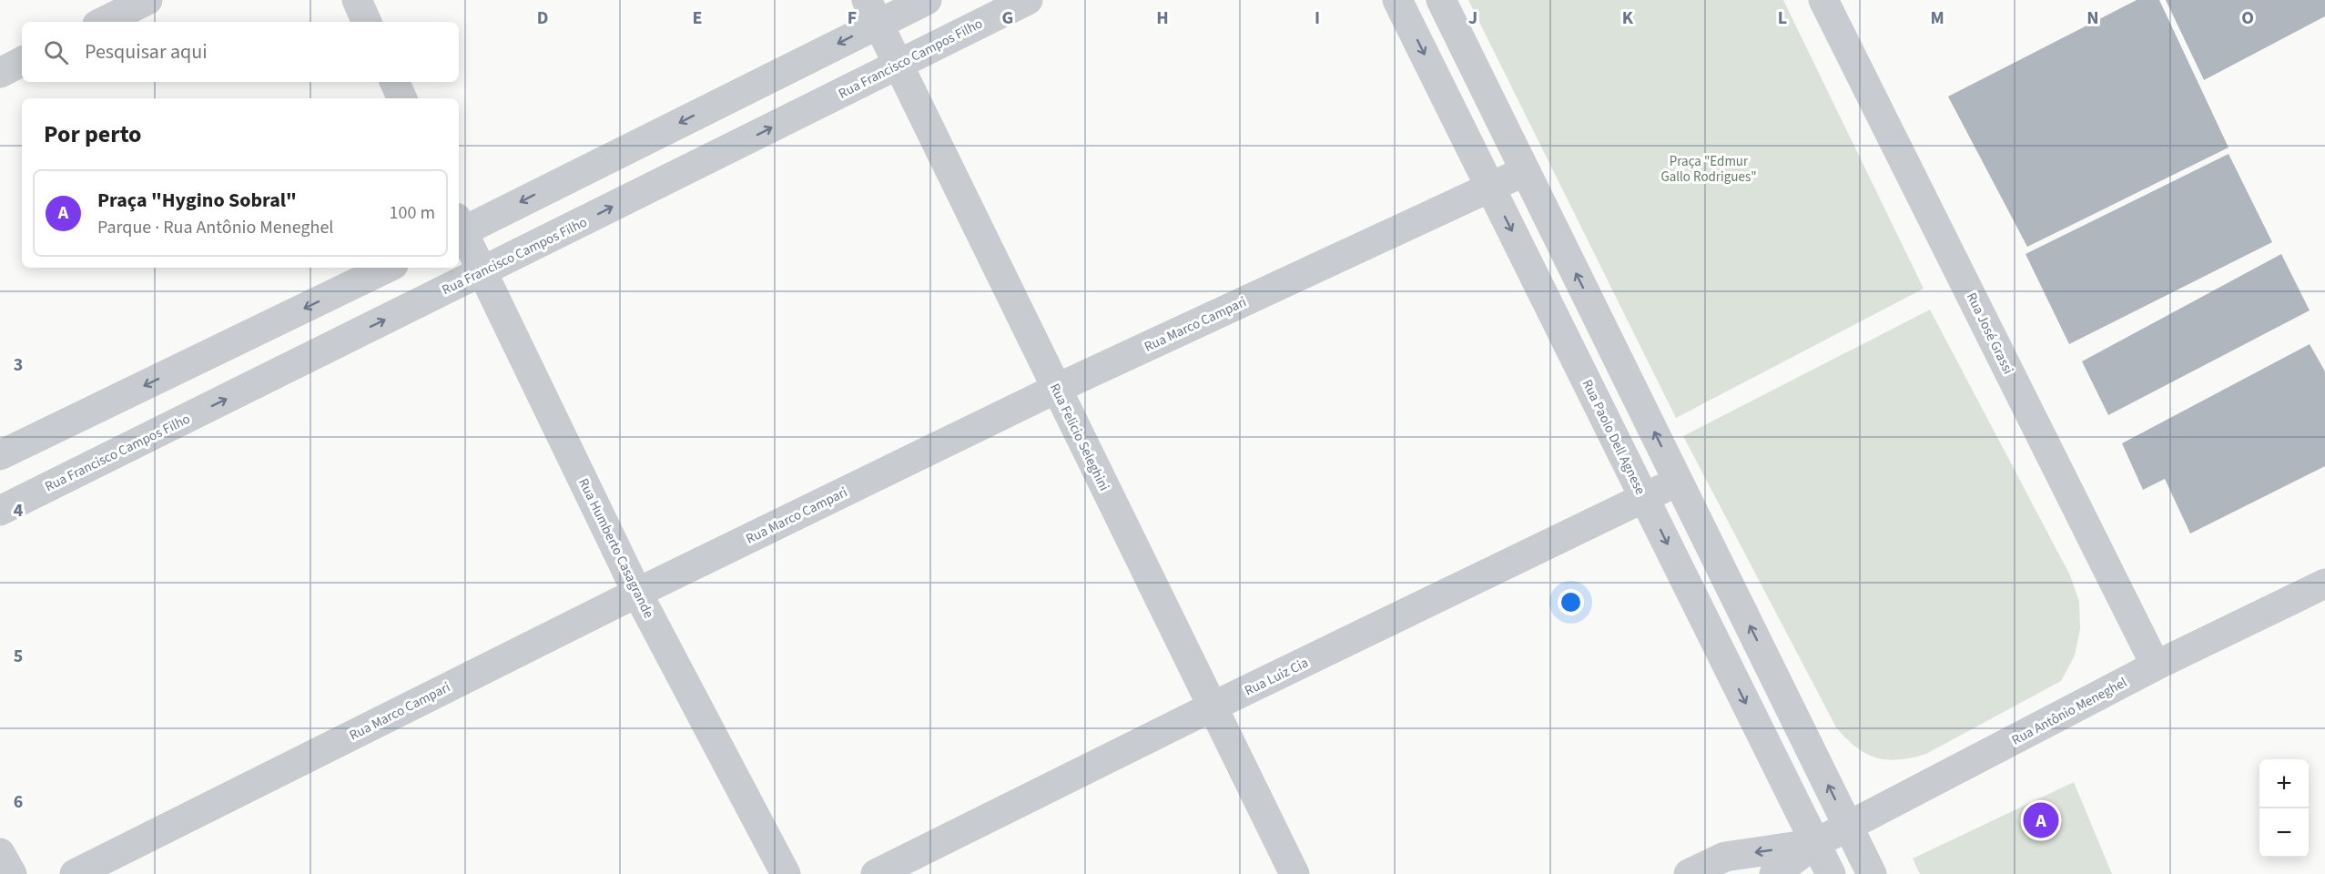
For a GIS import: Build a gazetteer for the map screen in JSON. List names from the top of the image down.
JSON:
{
  "streets": {
    "street": [
      "Rua Francisco Campos Filho",
      "Rua Marco Campari",
      "Rua José Grassi",
      "Rua Felicio Seleghini",
      "Rua Paolo Dell Agnese",
      "Rua Humberto Casagrande",
      "Rua Luiz Cia",
      "Rua Antônio Meneghel"
    ]
  },
  "crossings": [
    ["Rua Francisco Campos Filho", "Rua Felicio Seleghini"],
    ["Rua Francisco Campos Filho", "Rua Humberto Casagrande"],
    ["Rua Marco Campari", "Rua Felicio Seleghini"],
    ["Rua Marco Campari", "Rua Paolo Dell Agnese"],
    ["Rua Marco Campari", "Rua Humberto Casagrande"],
    ["Rua José Grassi", "Rua Antônio Meneghel"],
    ["Rua Felicio Seleghini", "Rua Luiz Cia"],
    ["Rua Paolo Dell Agnese", "Rua Luiz Cia"],
    ["Rua Paolo Dell Agnese", "Rua Antônio Meneghel"]
  ],
  "parks": ["Praça \"Edmur Gallo Rodrigues\""],
  "page": {
    "search": "Pesquisar aqui",
    "heading": "Por perto",
    "list": [
      {
        "mark": "A",
        "name": "Praça \"Hygino Sobral\"",
        "note": "Parque · Rua Antônio Meneghel",
        "value": "100 m"
      }
    ],
    "map_buttons": ["+", "−"],
    "pins": "A"
  },
  "grid": {
    "columns": [
      "D",
      "E",
      "F",
      "G",
      "H",
      "I",
      "J",
      "K",
      "L",
      "M",
      "N",
      "O"
    ],
    "rows": [
      "3",
      "4",
      "5",
      "6"
    ]
  }
}
